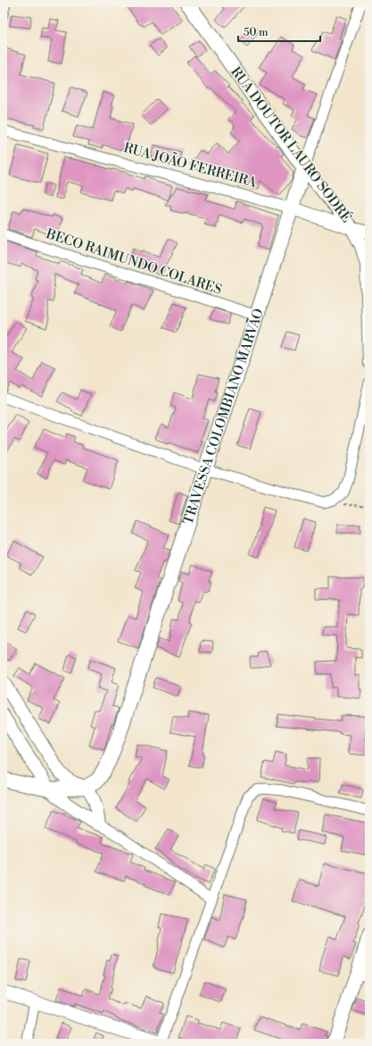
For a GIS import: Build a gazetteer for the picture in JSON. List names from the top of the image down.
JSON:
{
  "streets": {
    "main road": ["RUA DOUTOR LAURO SODRÉ", "TRAVESSA COLOMBIANO MARVÃO"],
    "street": ["RUA JOÃO FERREIRA", "BECO RAIMUNDO COLARES"]
  },
  "crossings": [
    ["RUA DOUTOR LAURO SODRÉ", "RUA JOÃO FERREIRA"],
    ["RUA DOUTOR LAURO SODRÉ", "TRAVESSA COLOMBIANO MARVÃO"],
    ["RUA JOÃO FERREIRA", "TRAVESSA COLOMBIANO MARVÃO"],
    ["BECO RAIMUNDO COLARES", "TRAVESSA COLOMBIANO MARVÃO"]
  ],
  "scale_bar": "50 m"
}
